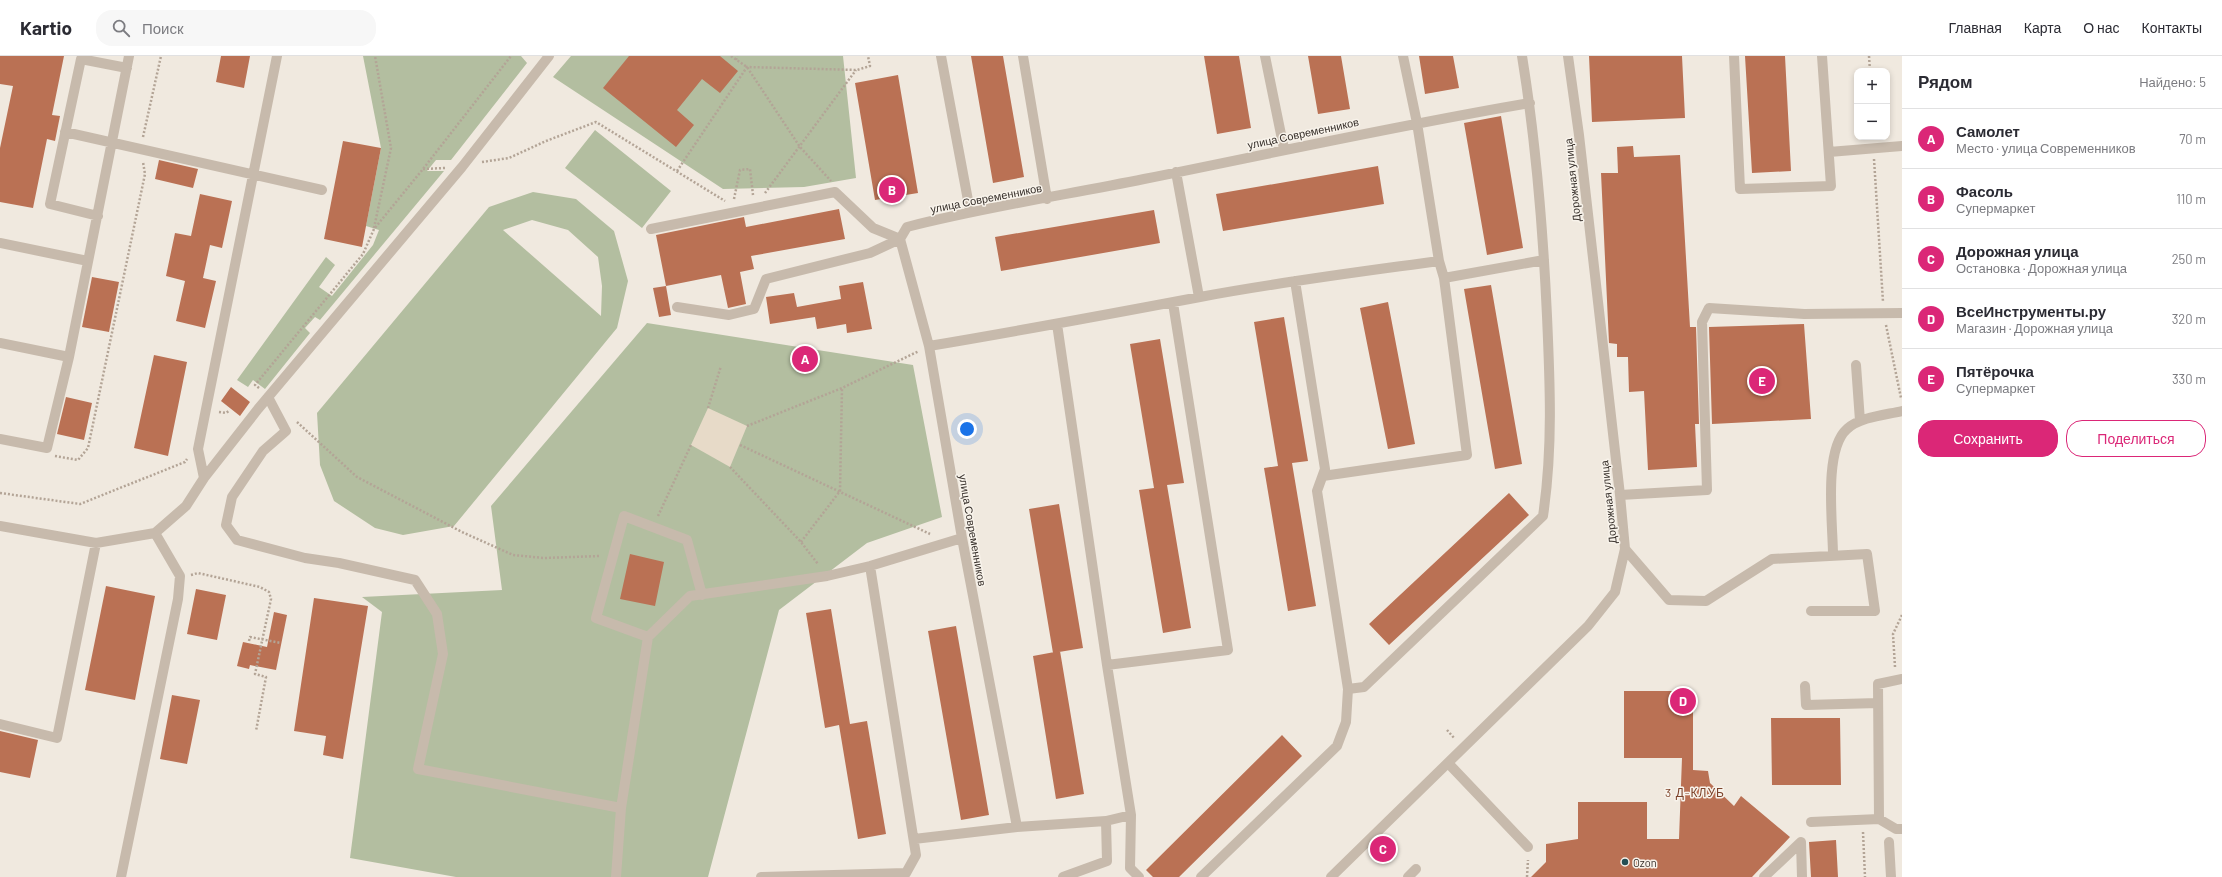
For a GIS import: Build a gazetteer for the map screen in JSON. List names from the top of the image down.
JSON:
{
  "streets": {
    "street": ["улица Современников", "Дорожная улица"]
  },
  "districts": ["3 Д-КЛУБ"],
  "places": ["Ozon"],
  "page": {
    "header": "Kartio",
    "search": "Поиск",
    "nav": [
      "Главная",
      "Карта",
      "О нас",
      "Контакты"
    ],
    "heading": ["Рядом", "Найдено: 5"],
    "map_buttons": ["+", "−"],
    "list": [
      {
        "mark": "A",
        "name": "Самолет",
        "note": "Место · улица Современников",
        "value": "70 m"
      },
      {
        "mark": "B",
        "name": "Фасоль",
        "note": "Супермаркет",
        "value": "110 m"
      },
      {
        "mark": "C",
        "name": "Дорожная улица",
        "note": "Остановка · Дорожная улица",
        "value": "250 m"
      },
      {
        "mark": "D",
        "name": "ВсеИнструменты.ру",
        "note": "Магазин · Дорожная улица",
        "value": "320 m"
      },
      {
        "mark": "E",
        "name": "Пятёрочка",
        "note": "Супермаркет",
        "value": "330 m"
      }
    ],
    "pins": [
      "B",
      "A",
      "E",
      "D",
      "C"
    ],
    "buttons": ["Сохранить", "Поделиться"]
  }
}
